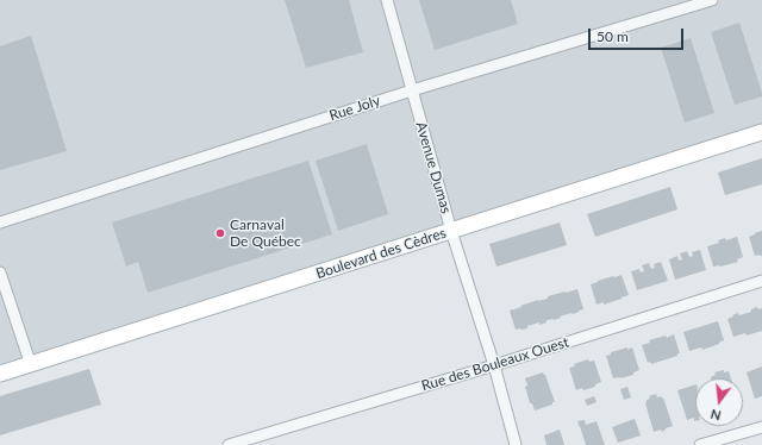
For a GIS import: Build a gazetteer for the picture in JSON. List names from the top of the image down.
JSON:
{
  "streets": {
    "street": [
      "Rue Joly",
      "Avenue Dumas",
      "Boulevard des Cèdres",
      "Rue des Bouleaux Ouest"
    ]
  },
  "crossings": [
    ["Rue Joly", "Avenue Dumas"],
    ["Avenue Dumas", "Boulevard des Cèdres"],
    ["Avenue Dumas", "Rue des Bouleaux Ouest"]
  ],
  "places": ["Carnaval De Québec"],
  "scale_bar": "50 m",
  "north": "bottom"
}
